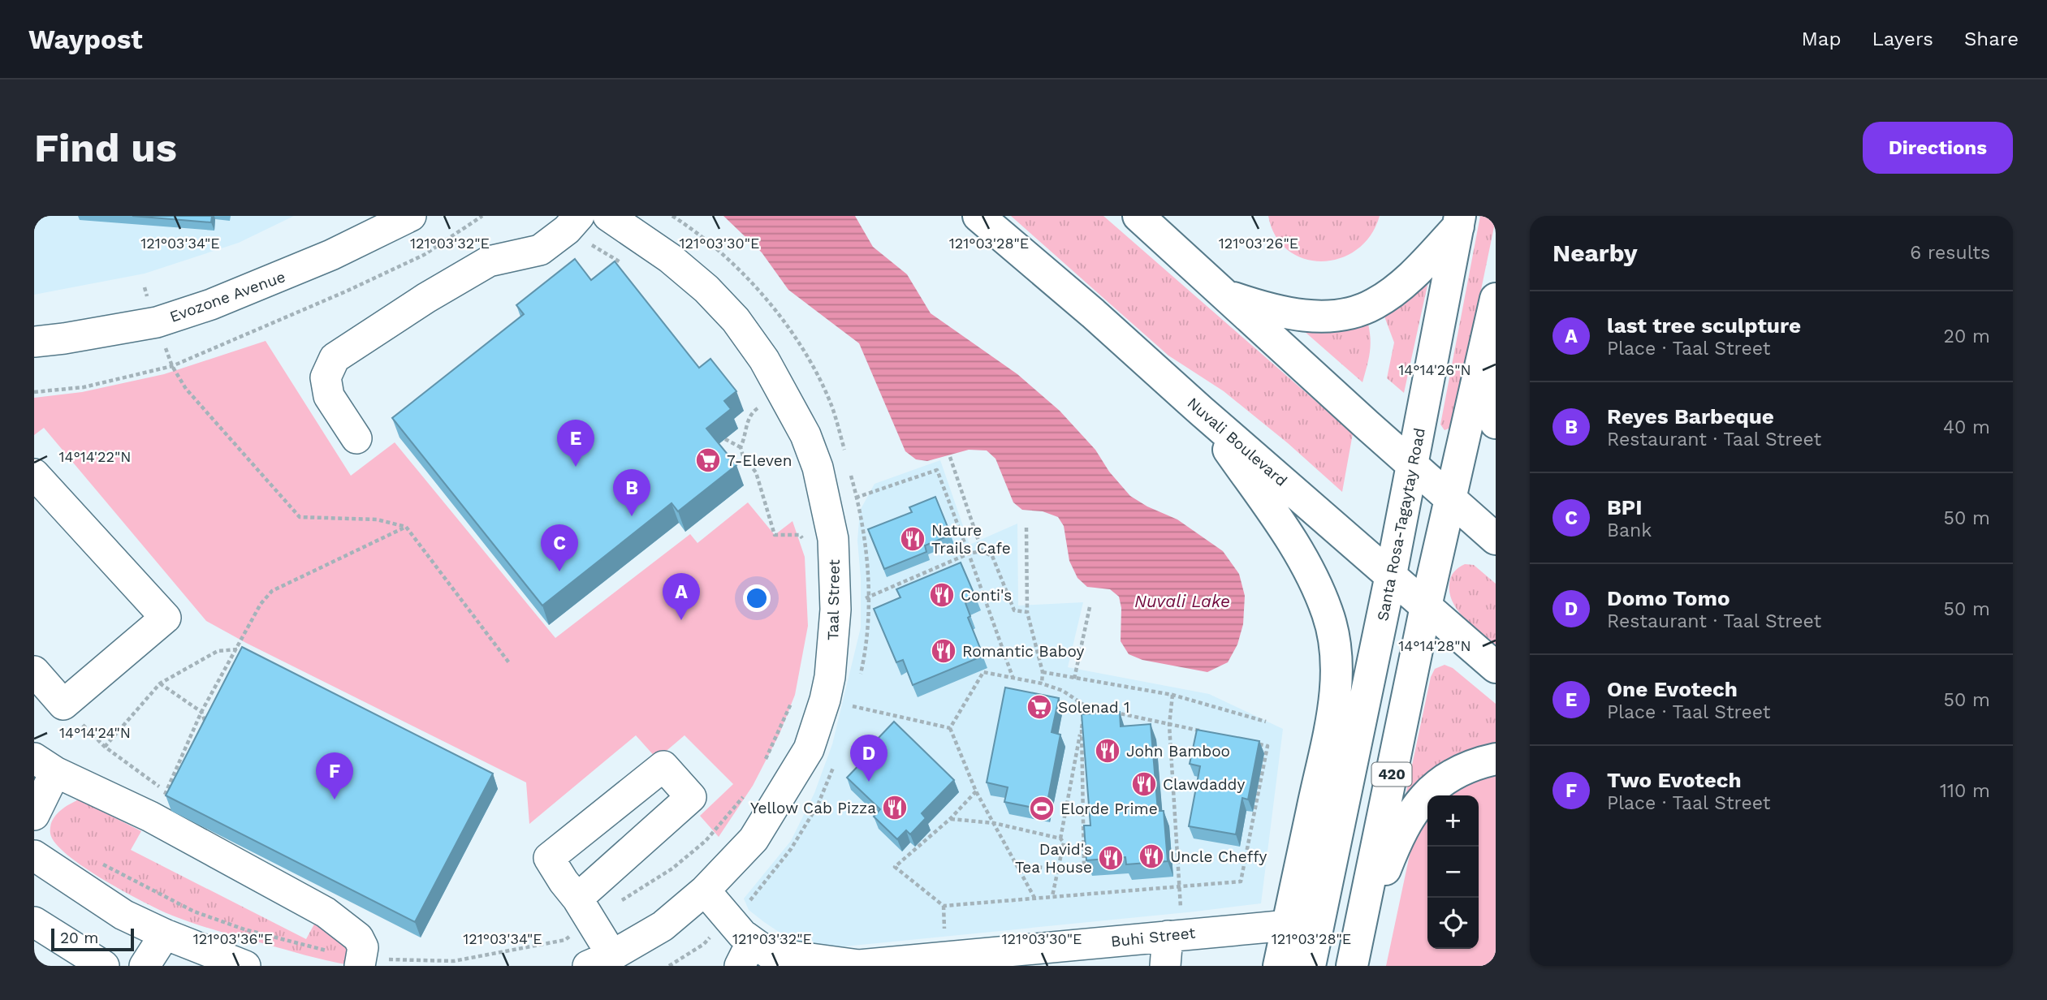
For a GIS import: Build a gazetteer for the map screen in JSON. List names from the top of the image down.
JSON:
{
  "streets": {
    "main road": ["Nuvali Boulevard", "Santa Rosa-Tagaytay Road", "420"],
    "street": ["Evozone Avenue", "Taal Street", "Buhi Street"]
  },
  "crossings": [
    ["Nuvali Boulevard", "Santa Rosa-Tagaytay Road"],
    ["Nuvali Boulevard", "420"],
    ["Taal Street", "Buhi Street"]
  ],
  "water": ["Nuvali Lake"],
  "places": {
    "supermarket": ["7-Eleven", "Solenad 1"],
    "restaurant": [
      "Nature Trails Cafe",
      "Conti's",
      "Romantic Baboy",
      "John Bamboo",
      "Clawdaddy",
      "Yellow Cab Pizza",
      "Uncle Cheffy",
      "David's Tea House"
    ],
    "sports": ["Elorde Prime"]
  },
  "scale_bar": "20 m",
  "page": {
    "header": "Waypost",
    "nav": ["Map", "Layers", "Share"],
    "buttons": "Directions",
    "title": "Find us",
    "heading": ["Nearby", "6 results"],
    "list": [
      {
        "mark": "A",
        "name": "last tree sculpture",
        "note": "Place · Taal Street",
        "value": "20 m"
      },
      {
        "mark": "B",
        "name": "Reyes Barbeque",
        "note": "Restaurant · Taal Street",
        "value": "40 m"
      },
      {
        "mark": "C",
        "name": "BPI",
        "note": "Bank",
        "value": "50 m"
      },
      {
        "mark": "D",
        "name": "Domo Tomo",
        "note": "Restaurant · Taal Street",
        "value": "50 m"
      },
      {
        "mark": "E",
        "name": "One Evotech",
        "note": "Place · Taal Street",
        "value": "50 m"
      },
      {
        "mark": "F",
        "name": "Two Evotech",
        "note": "Place · Taal Street",
        "value": "110 m"
      }
    ],
    "pins": [
      "E",
      "B",
      "C",
      "A",
      "D",
      "F"
    ],
    "map_buttons": ["+", "−"],
    "scale": "20 m"
  },
  "coordinates": [
    "121°03'34\"E",
    "121°03'32\"E",
    "121°03'30\"E",
    "121°03'28\"E",
    "121°03'26\"E",
    "14°14'26\"N",
    "14°14'22\"N",
    "14°14'28\"N",
    "14°14'24\"N",
    "121°03'36\"E"
  ]
}
